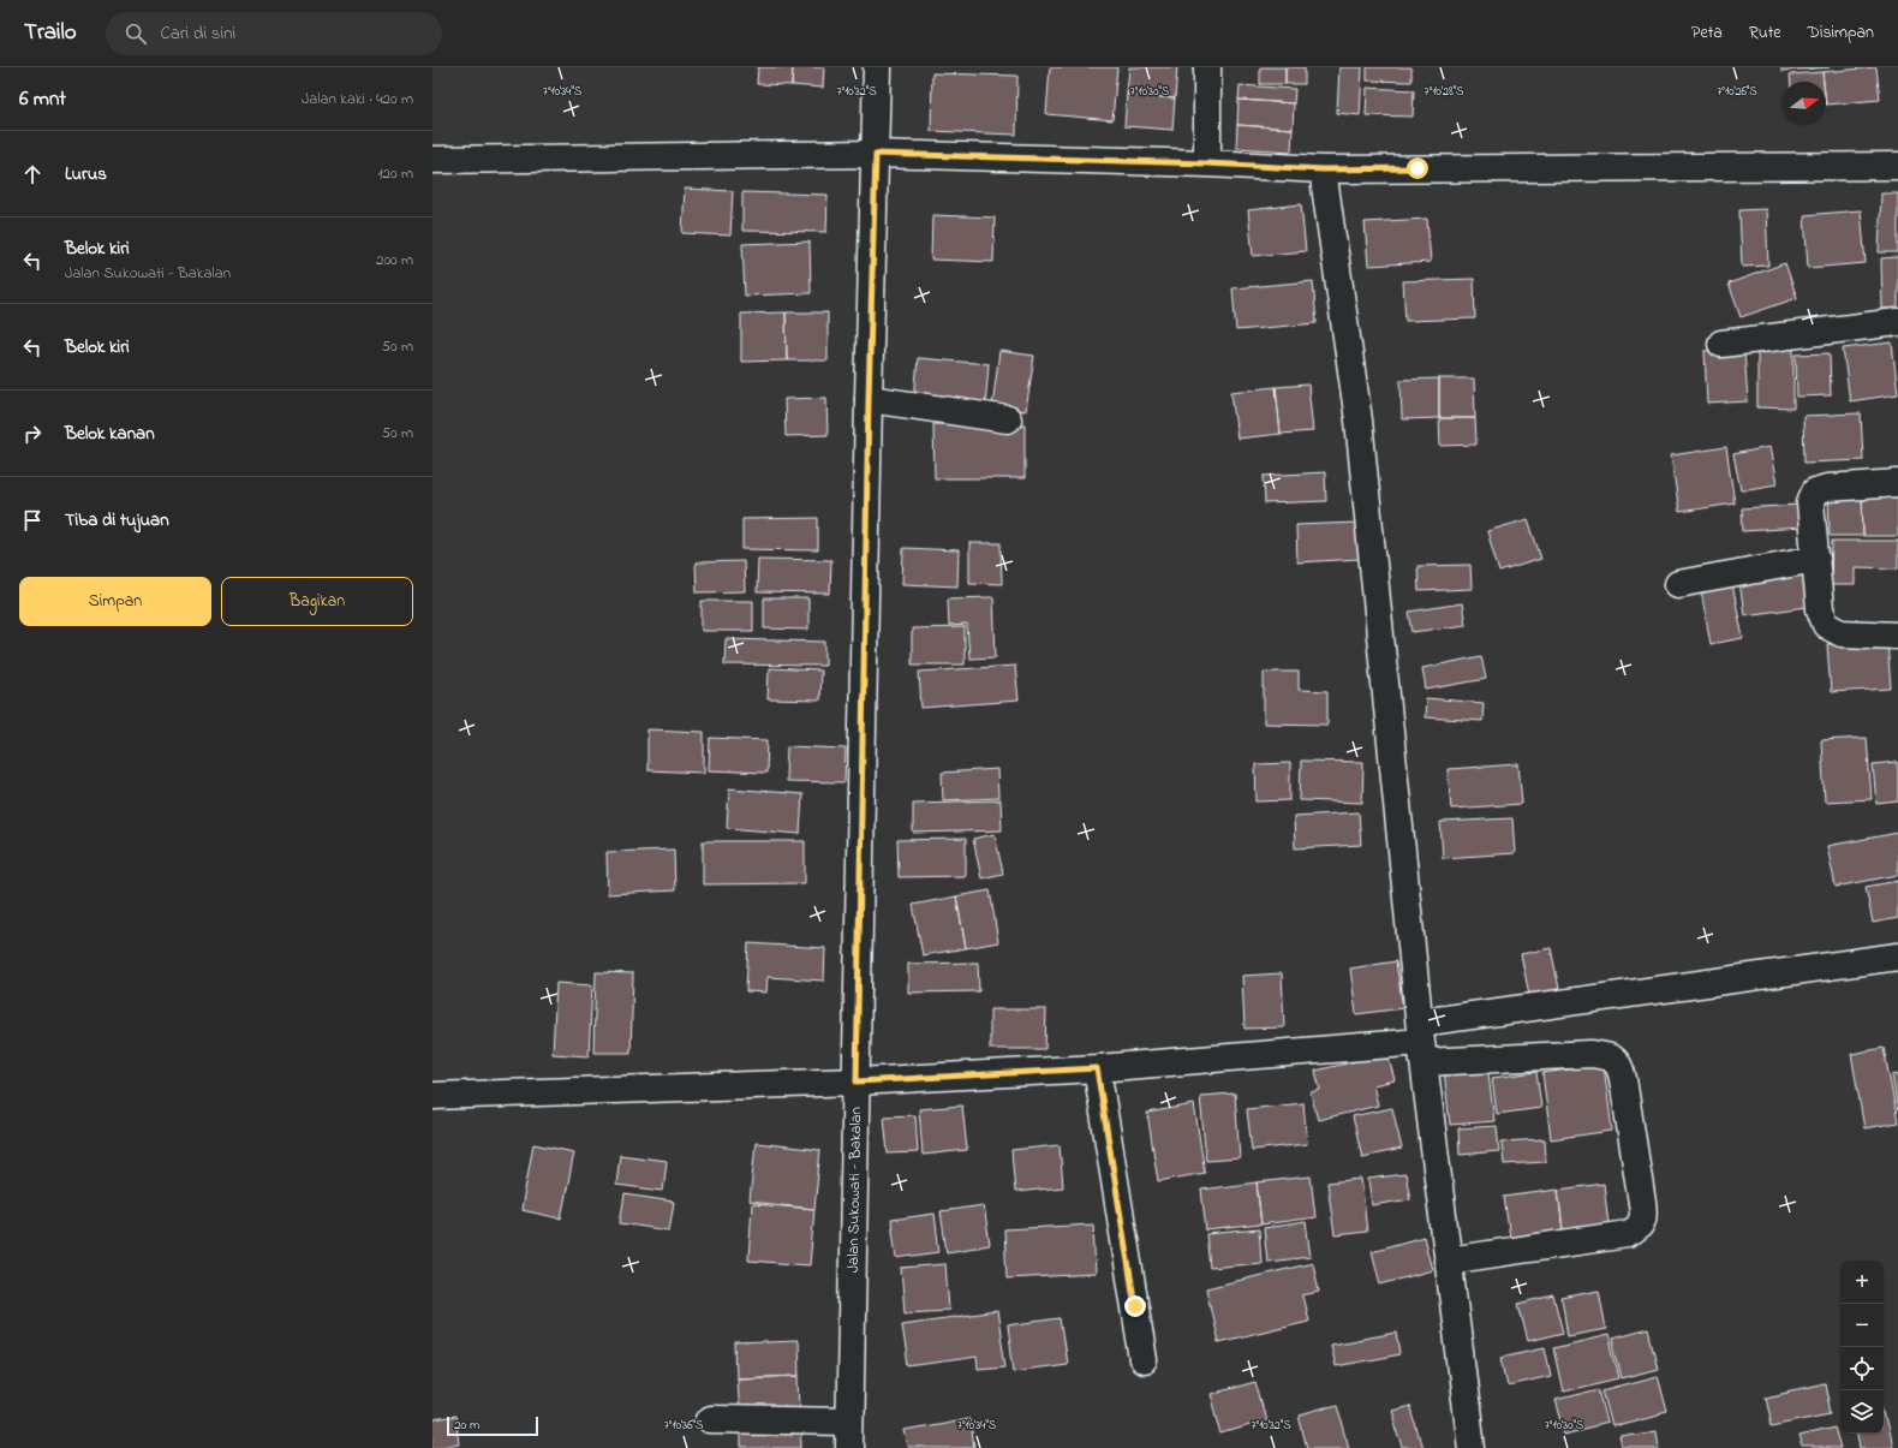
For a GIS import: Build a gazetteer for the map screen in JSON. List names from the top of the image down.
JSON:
{
  "streets": {
    "street": ["Jalan Sukowati - Bakalan"]
  },
  "scale_bar": "20 m",
  "north": "right",
  "page": {
    "header": "Trailo",
    "search": "Cari di sini",
    "nav": ["Peta", "Rute", "Disimpan"],
    "heading": ["6 mnt", "Jalan kaki · 420 m"],
    "list": [
      ["Lurus", "120 m"],
      ["Belok kiri", "Jalan Sukowati - Bakalan", "200 m"],
      ["Belok kiri", "50 m"],
      ["Belok kanan", "50 m"],
      "Tiba di tujuan"
    ],
    "buttons": ["Simpan", "Bagikan"],
    "map_buttons": ["+", "−"],
    "scale": "20 m"
  },
  "coordinates": [
    "7°10'34\"S",
    "7°10'32\"S",
    "7°10'30\"S",
    "7°10'28\"S",
    "7°10'26\"S",
    "7°10'36\"S"
  ]
}
